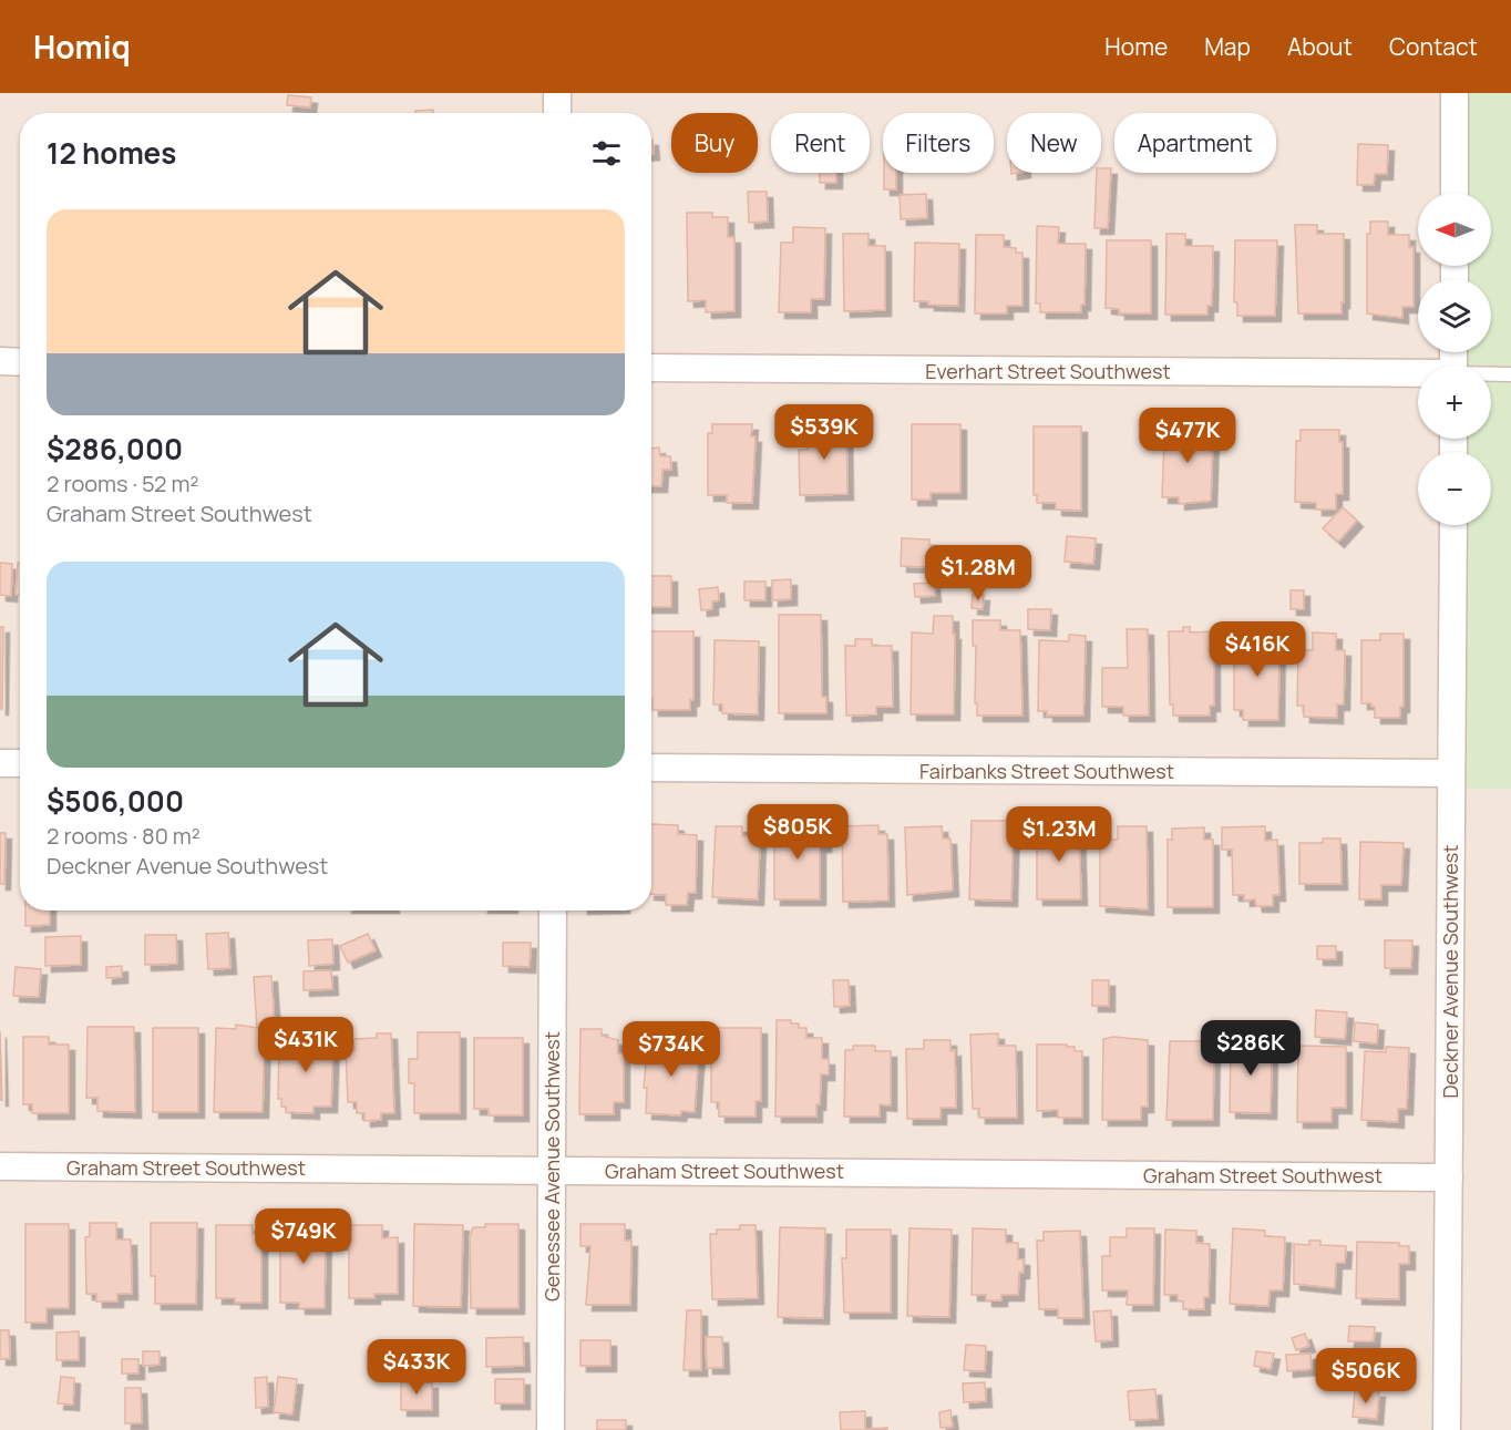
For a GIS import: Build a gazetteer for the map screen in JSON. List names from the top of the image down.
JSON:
{
  "streets": {
    "street": [
      "Everhart Street Southwest",
      "Fairbanks Street Southwest",
      "Deckner Avenue Southwest",
      "Genessee Avenue Southwest",
      "Graham Street Southwest"
    ]
  },
  "crossings": [
    ["Fairbanks Street Southwest", "Deckner Avenue Southwest"],
    ["Deckner Avenue Southwest", "Graham Street Southwest"],
    ["Genessee Avenue Southwest", "Graham Street Southwest"]
  ],
  "north": "left",
  "page": {
    "header": "Homiq",
    "nav": [
      "Home",
      "Map",
      "About",
      "Contact"
    ],
    "chip": [
      "Buy",
      "Rent",
      "Filters",
      "New",
      "Apartment"
    ],
    "heading": "12 homes",
    "map_buttons": ["+", "−"],
    "list": [
      {
        "name": "$286,000",
        "note": "2 rooms · 52 m² · Graham Street Southwest"
      },
      {
        "name": "$506,000",
        "note": "2 rooms · 80 m² · Deckner Avenue Southwest"
      }
    ],
    "price": [
      "$539K",
      "$477K",
      "$1.28M",
      "$416K",
      "$805K",
      "$1.23M",
      "$431K",
      "$286K",
      "$734K",
      "$749K",
      "$433K",
      "$506K"
    ]
  }
}
